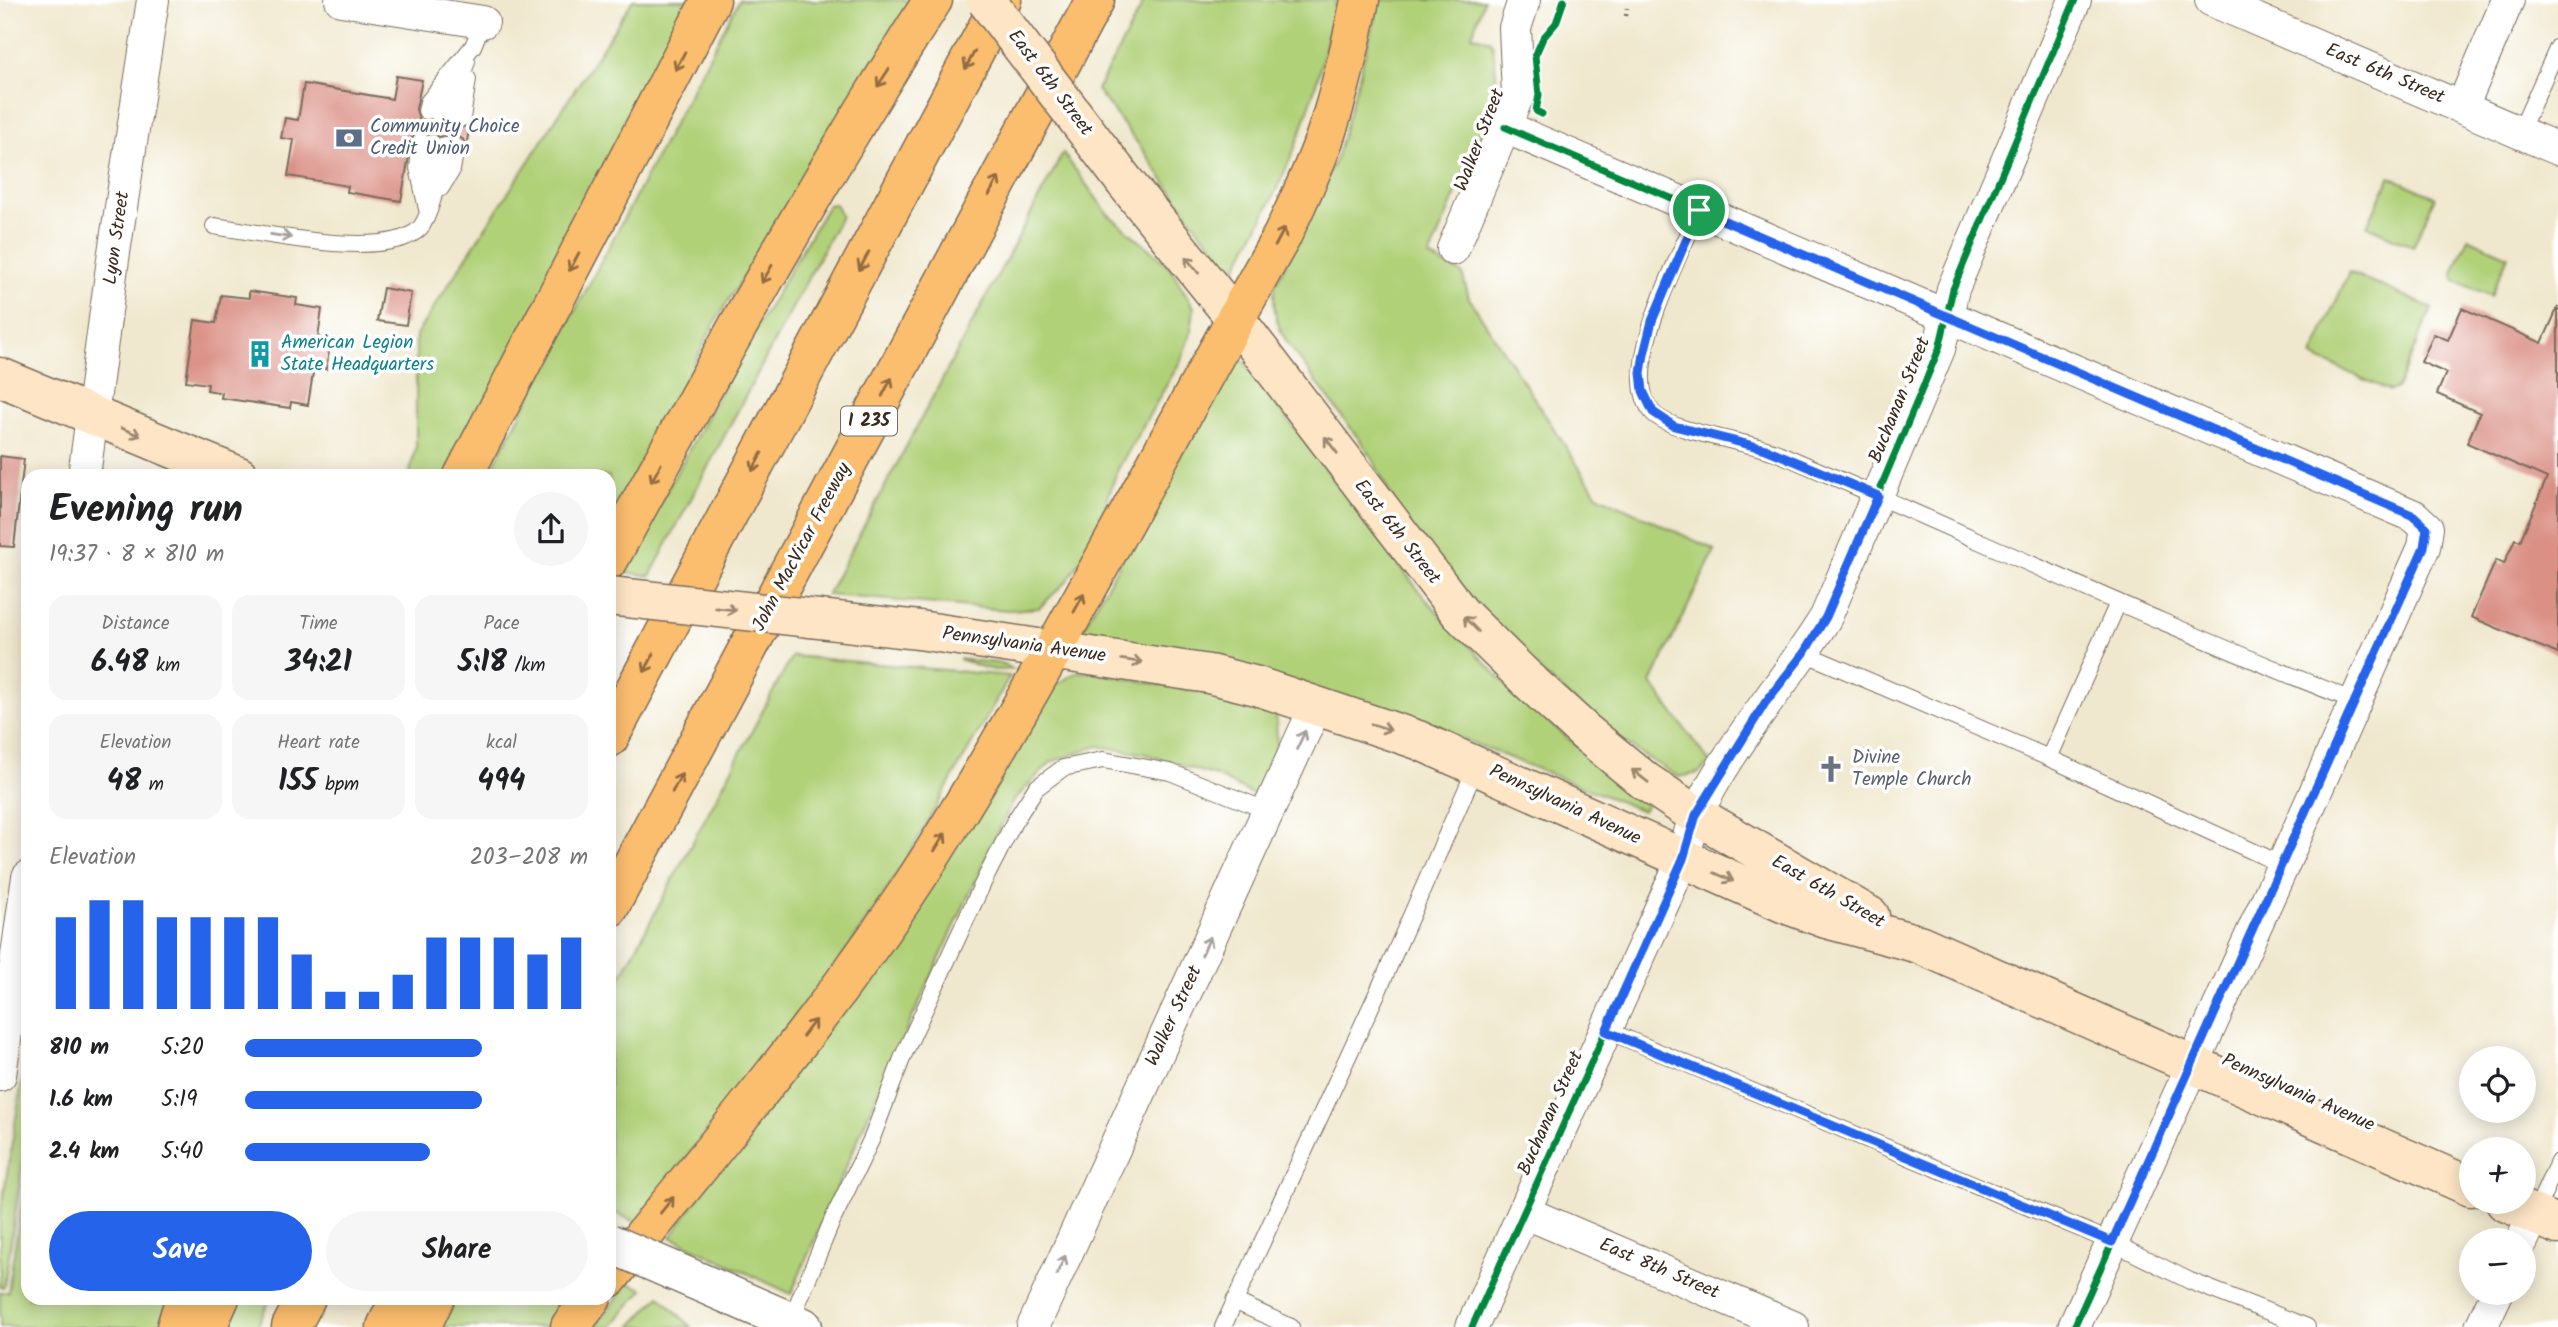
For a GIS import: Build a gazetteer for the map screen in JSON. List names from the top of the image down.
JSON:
{
  "streets": {
    "highway": ["I 235", "John MacVicar Freeway"],
    "main road": ["East 6th Street", "Pennsylvania Avenue"],
    "street": [
      "Walker Street",
      "Lyon Street",
      "Buchanan Street",
      "East 8th Street"
    ]
  },
  "crossings": [
    ["East 6th Street", "Buchanan Street"],
    ["East 6th Street", "Pennsylvania Avenue"],
    ["Walker Street", "Pennsylvania Avenue"],
    ["Buchanan Street", "Pennsylvania Avenue"],
    ["Buchanan Street", "East 8th Street"]
  ],
  "one_way": ["East 6th Street", "Walker Street", "Pennsylvania Avenue"],
  "places": {
    "bank": ["Community Choice Credit Union"],
    "building": ["American Legion State Headquarters"],
    "church": ["Divine Temple Church"]
  },
  "page": {
    "heading": ["Evening run", "19:37 · 8 × 810 m"],
    "stats": [
      ["Distance", "6.48 km"],
      ["Time", "34:21"],
      ["Pace", "5:18 /km"],
      ["Elevation", "48 m"],
      ["Heart rate", "155 bpm"],
      ["kcal", "494"]
    ],
    "chart": ["Elevation", "203–208 m"],
    "list": [
      {
        "name": "810 m",
        "note": "5:20"
      },
      {
        "name": "1.6 km",
        "note": "5:19"
      },
      {
        "name": "2.4 km",
        "note": "5:40"
      }
    ],
    "map_buttons": ["+", "−"],
    "buttons": ["Save", "Share"]
  }
}
